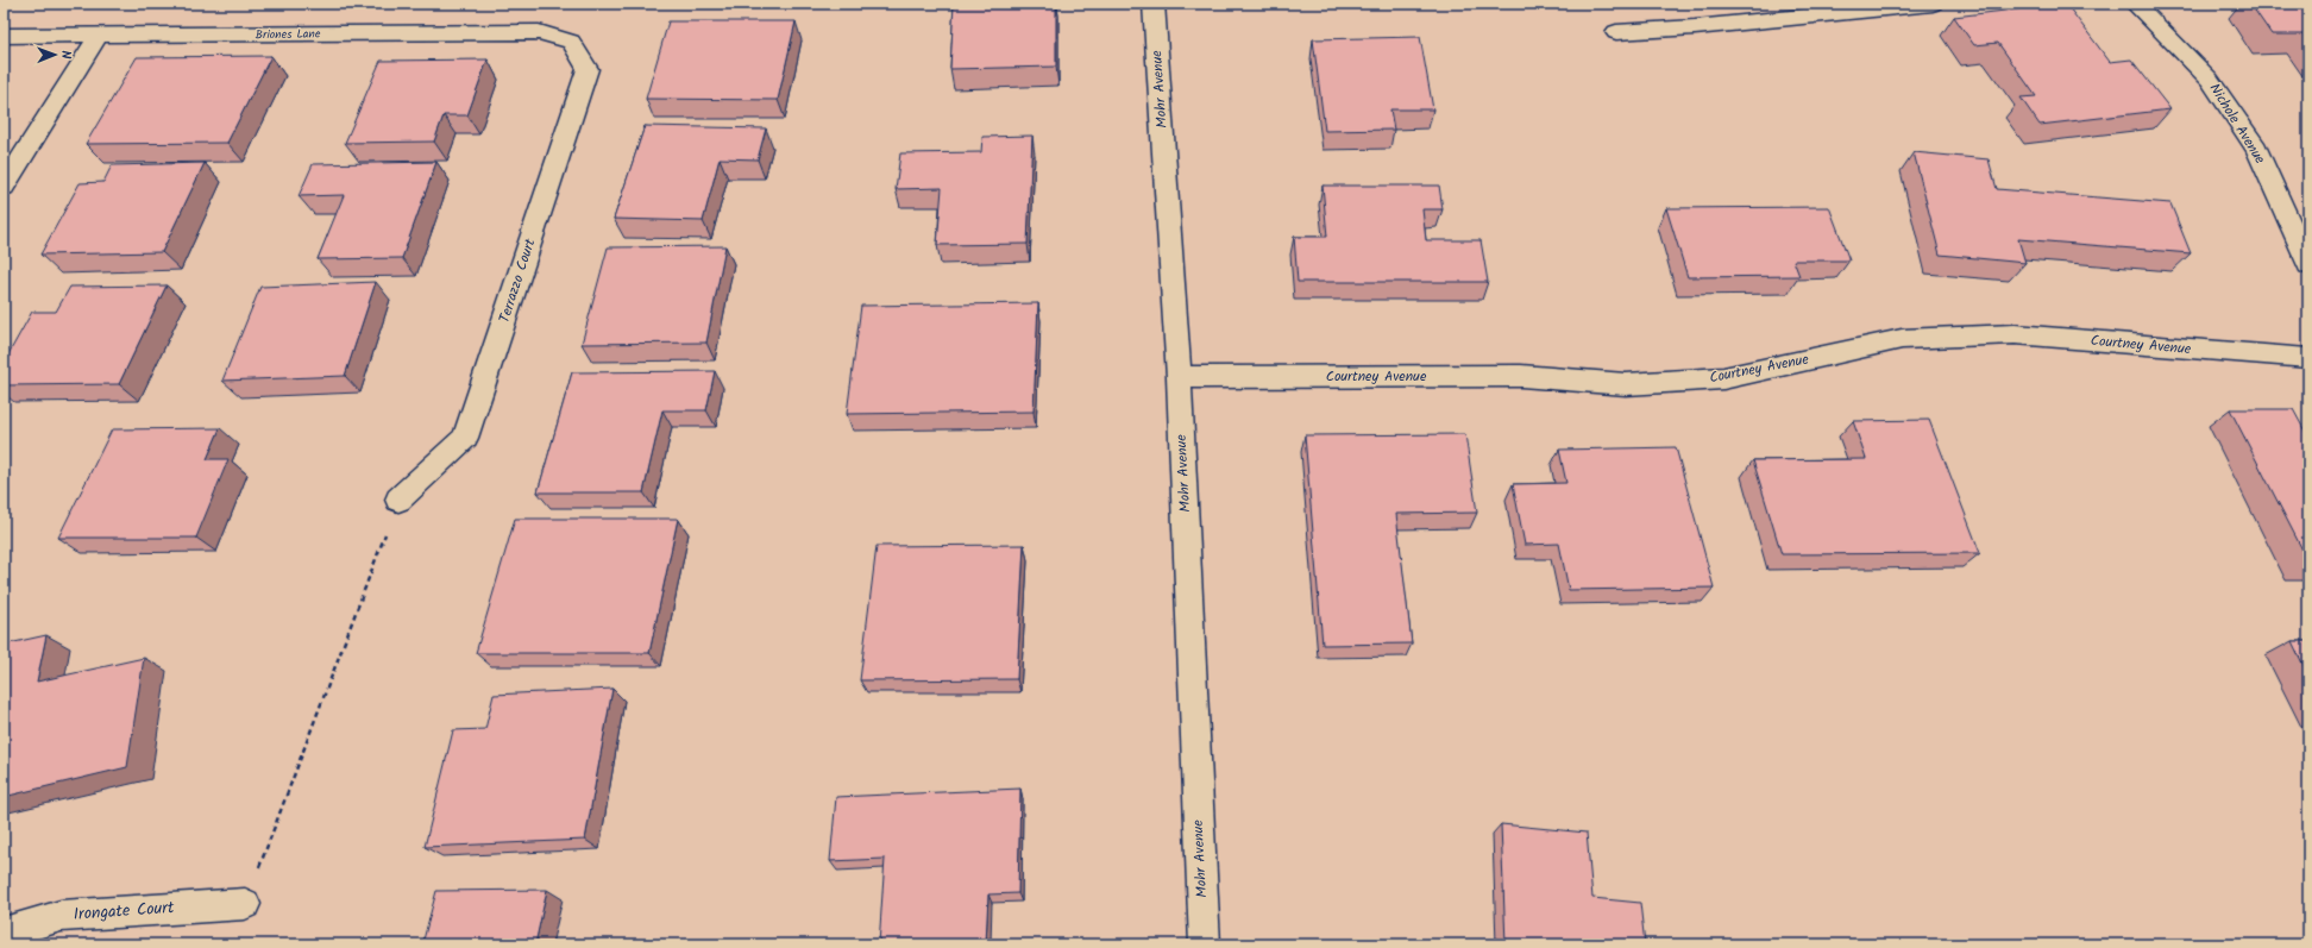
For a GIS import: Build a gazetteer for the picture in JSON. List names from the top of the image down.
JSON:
{
  "streets": {
    "street": [
      "Briones Lane",
      "Mohr Avenue",
      "Nichole Avenue",
      "Terrazzo Court",
      "Courtney Avenue",
      "Irongate Court"
    ]
  },
  "crossings": [
    ["Briones Lane", "Terrazzo Court"],
    ["Mohr Avenue", "Courtney Avenue"]
  ],
  "north": "right"
}
